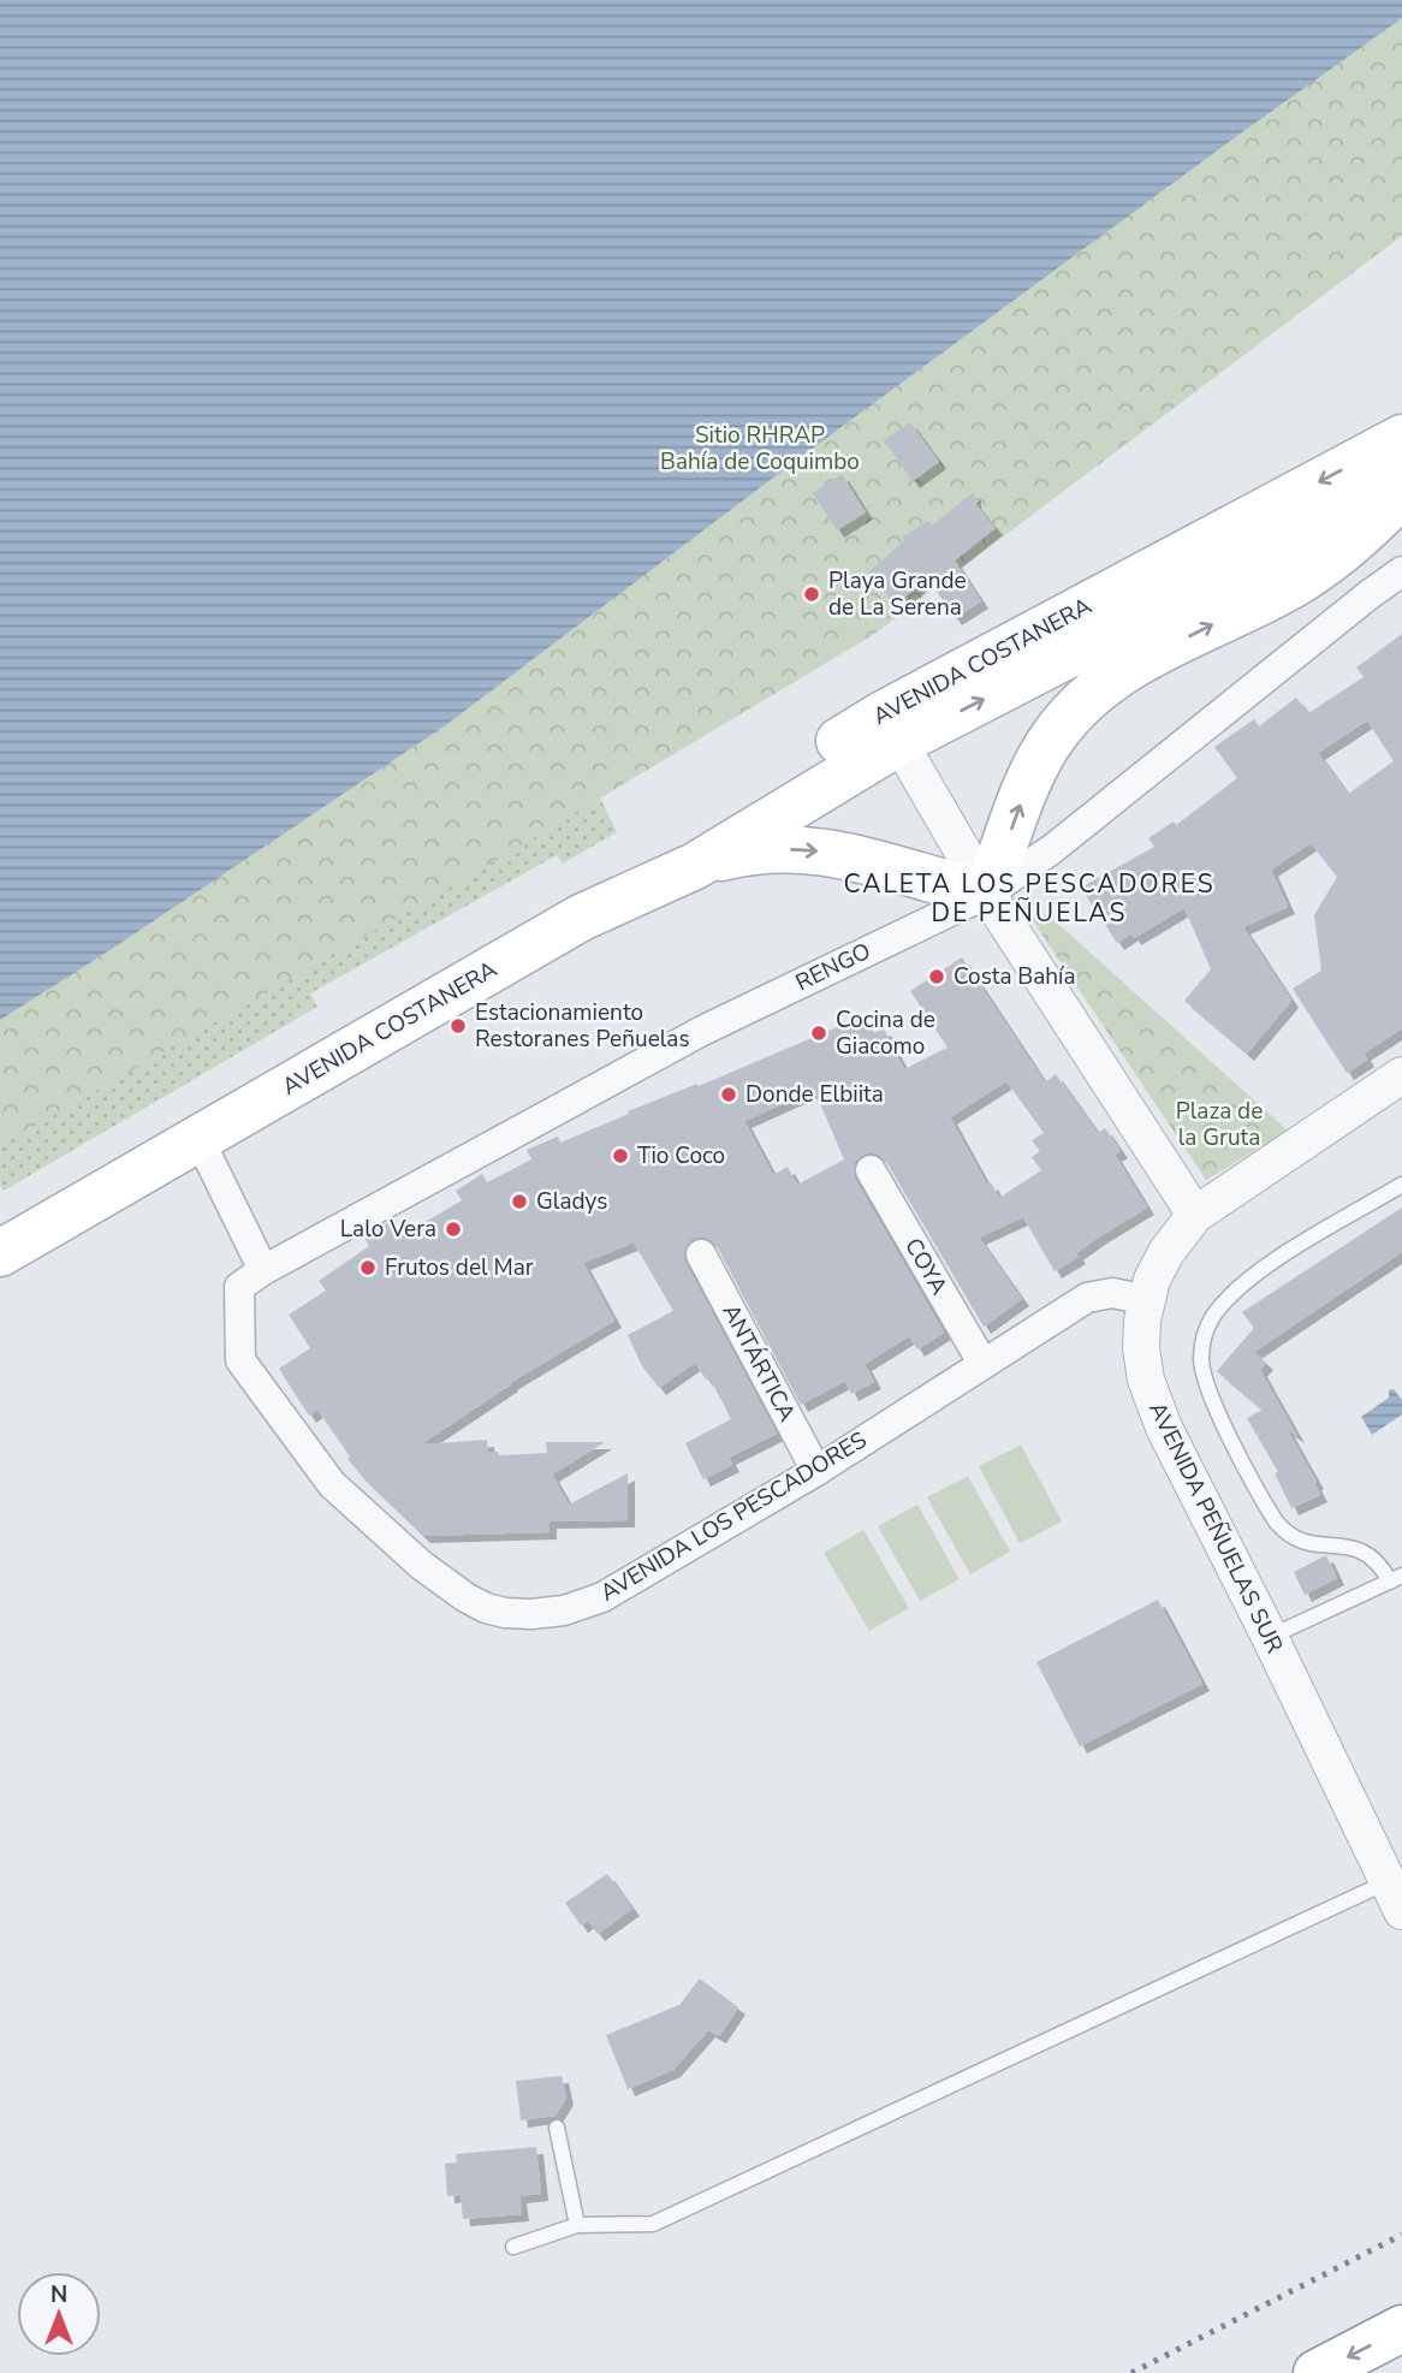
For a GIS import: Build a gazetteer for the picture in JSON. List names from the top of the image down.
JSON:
{
  "streets": {
    "main road": ["AVENIDA COSTANERA"],
    "street": [
      "RENGO",
      "COYA",
      "ANTÁRTICA",
      "AVENIDA LOS PESCADORES",
      "AVENIDA PEÑUELAS SUR"
    ]
  },
  "crossings": [
    ["RENGO", "AVENIDA LOS PESCADORES"],
    ["COYA", "AVENIDA LOS PESCADORES"],
    ["ANTÁRTICA", "AVENIDA LOS PESCADORES"],
    ["AVENIDA LOS PESCADORES", "AVENIDA PEÑUELAS SUR"]
  ],
  "districts": ["CALETA LOS PESCADORES DE PEÑUELAS"],
  "parks": ["Sitio RHRAP Bahía de Coquimbo", "Plaza de la Gruta"],
  "places": [
    "Playa Grande de La Serena",
    "Costa Bahía",
    "Estacionamiento Restoranes Peñuelas",
    "Cocina de Giacomo",
    "Donde Elbiita",
    "Tio Coco",
    "Gladys",
    "Lalo Vera",
    "Frutos del Mar"
  ],
  "north": "top"
}
